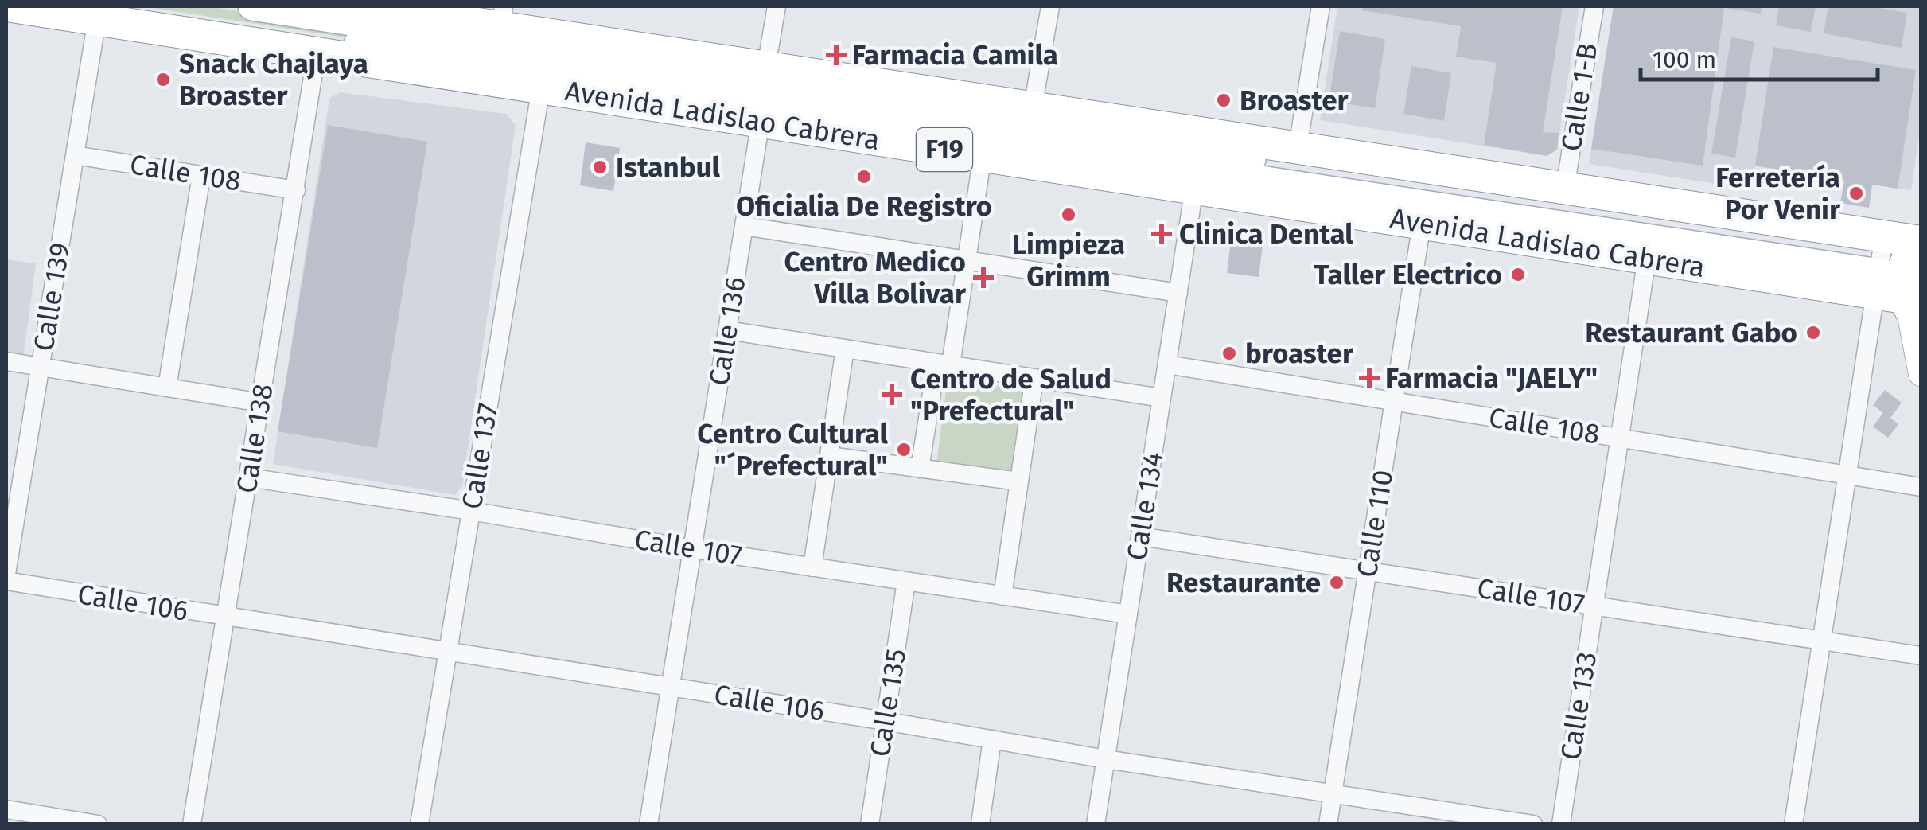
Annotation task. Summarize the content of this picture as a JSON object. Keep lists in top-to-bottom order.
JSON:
{
  "streets": {
    "highway": ["Avenida Ladislao Cabrera", "F19"],
    "street": [
      "Calle 1-B",
      "Calle 108",
      "Calle 139",
      "Calle 136",
      "Calle 138",
      "Calle 137",
      "Calle 134",
      "Calle 110",
      "Calle 107",
      "Calle 106",
      "Calle 135",
      "Calle 133"
    ]
  },
  "crossings": [
    ["Calle 1-B", "Avenida Ladislao Cabrera"],
    ["Avenida Ladislao Cabrera", "Calle 139"],
    ["Avenida Ladislao Cabrera", "Calle 136"],
    ["Avenida Ladislao Cabrera", "Calle 138"],
    ["Avenida Ladislao Cabrera", "Calle 137"],
    ["Avenida Ladislao Cabrera", "Calle 134"],
    ["Avenida Ladislao Cabrera", "Calle 110"],
    ["Avenida Ladislao Cabrera", "Calle 133"],
    ["Calle 108", "Calle 139"],
    ["Calle 108", "Calle 138"],
    ["Calle 108", "Calle 134"],
    ["Calle 108", "Calle 110"],
    ["Calle 108", "Calle 133"],
    ["Calle 136", "Calle 107"],
    ["Calle 136", "Calle 106"],
    ["Calle 138", "Calle 107"],
    ["Calle 138", "Calle 106"],
    ["Calle 137", "Calle 107"],
    ["Calle 137", "Calle 106"],
    ["Calle 134", "Calle 107"],
    ["Calle 134", "Calle 106"],
    ["Calle 110", "Calle 107"],
    ["Calle 110", "Calle 106"],
    ["Calle 107", "Calle 135"],
    ["Calle 107", "Calle 133"],
    ["Calle 106", "Calle 135"]
  ],
  "places": {
    "health": [
      "Farmacia Camila",
      "Clinica Dental",
      "Centro Medico Villa Bolivar",
      "Farmacia \"JAELY\"",
      "Centro de Salud \"Prefectural\""
    ],
    "other": [
      "Snack Chajlaya Broaster",
      "Broaster",
      "Istanbul",
      "Oficialia De Registro",
      "Ferretería Por Venir",
      "Limpieza Grimm",
      "Taller Electrico",
      "Restaurant Gabo",
      "broaster",
      "Centro Cultural \"´Prefectural\"",
      "Restaurante"
    ]
  },
  "scale_bar": "100 m"
}
